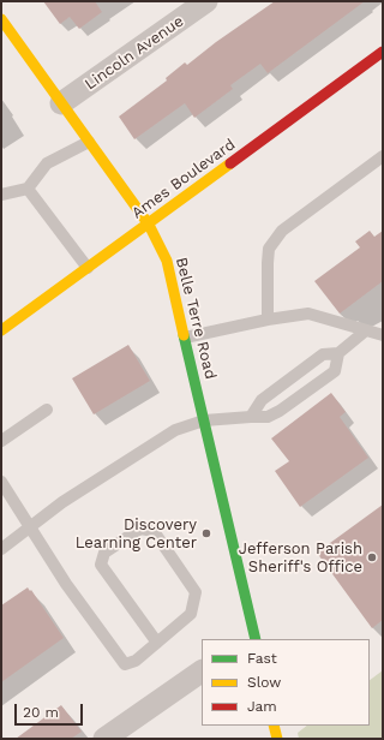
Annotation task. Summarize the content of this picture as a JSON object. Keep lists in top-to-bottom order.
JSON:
{
  "streets": {
    "street": ["Lincoln Avenue", "Ames Boulevard", "Belle Terre Road"]
  },
  "crossings": [
    ["Lincoln Avenue", "Belle Terre Road"],
    ["Ames Boulevard", "Belle Terre Road"]
  ],
  "places": ["Discovery Learning Center", "Jefferson Parish Sheriff's Office"],
  "legend": ["Fast", "Slow", "Jam"],
  "scale_bar": "20 m"
}
